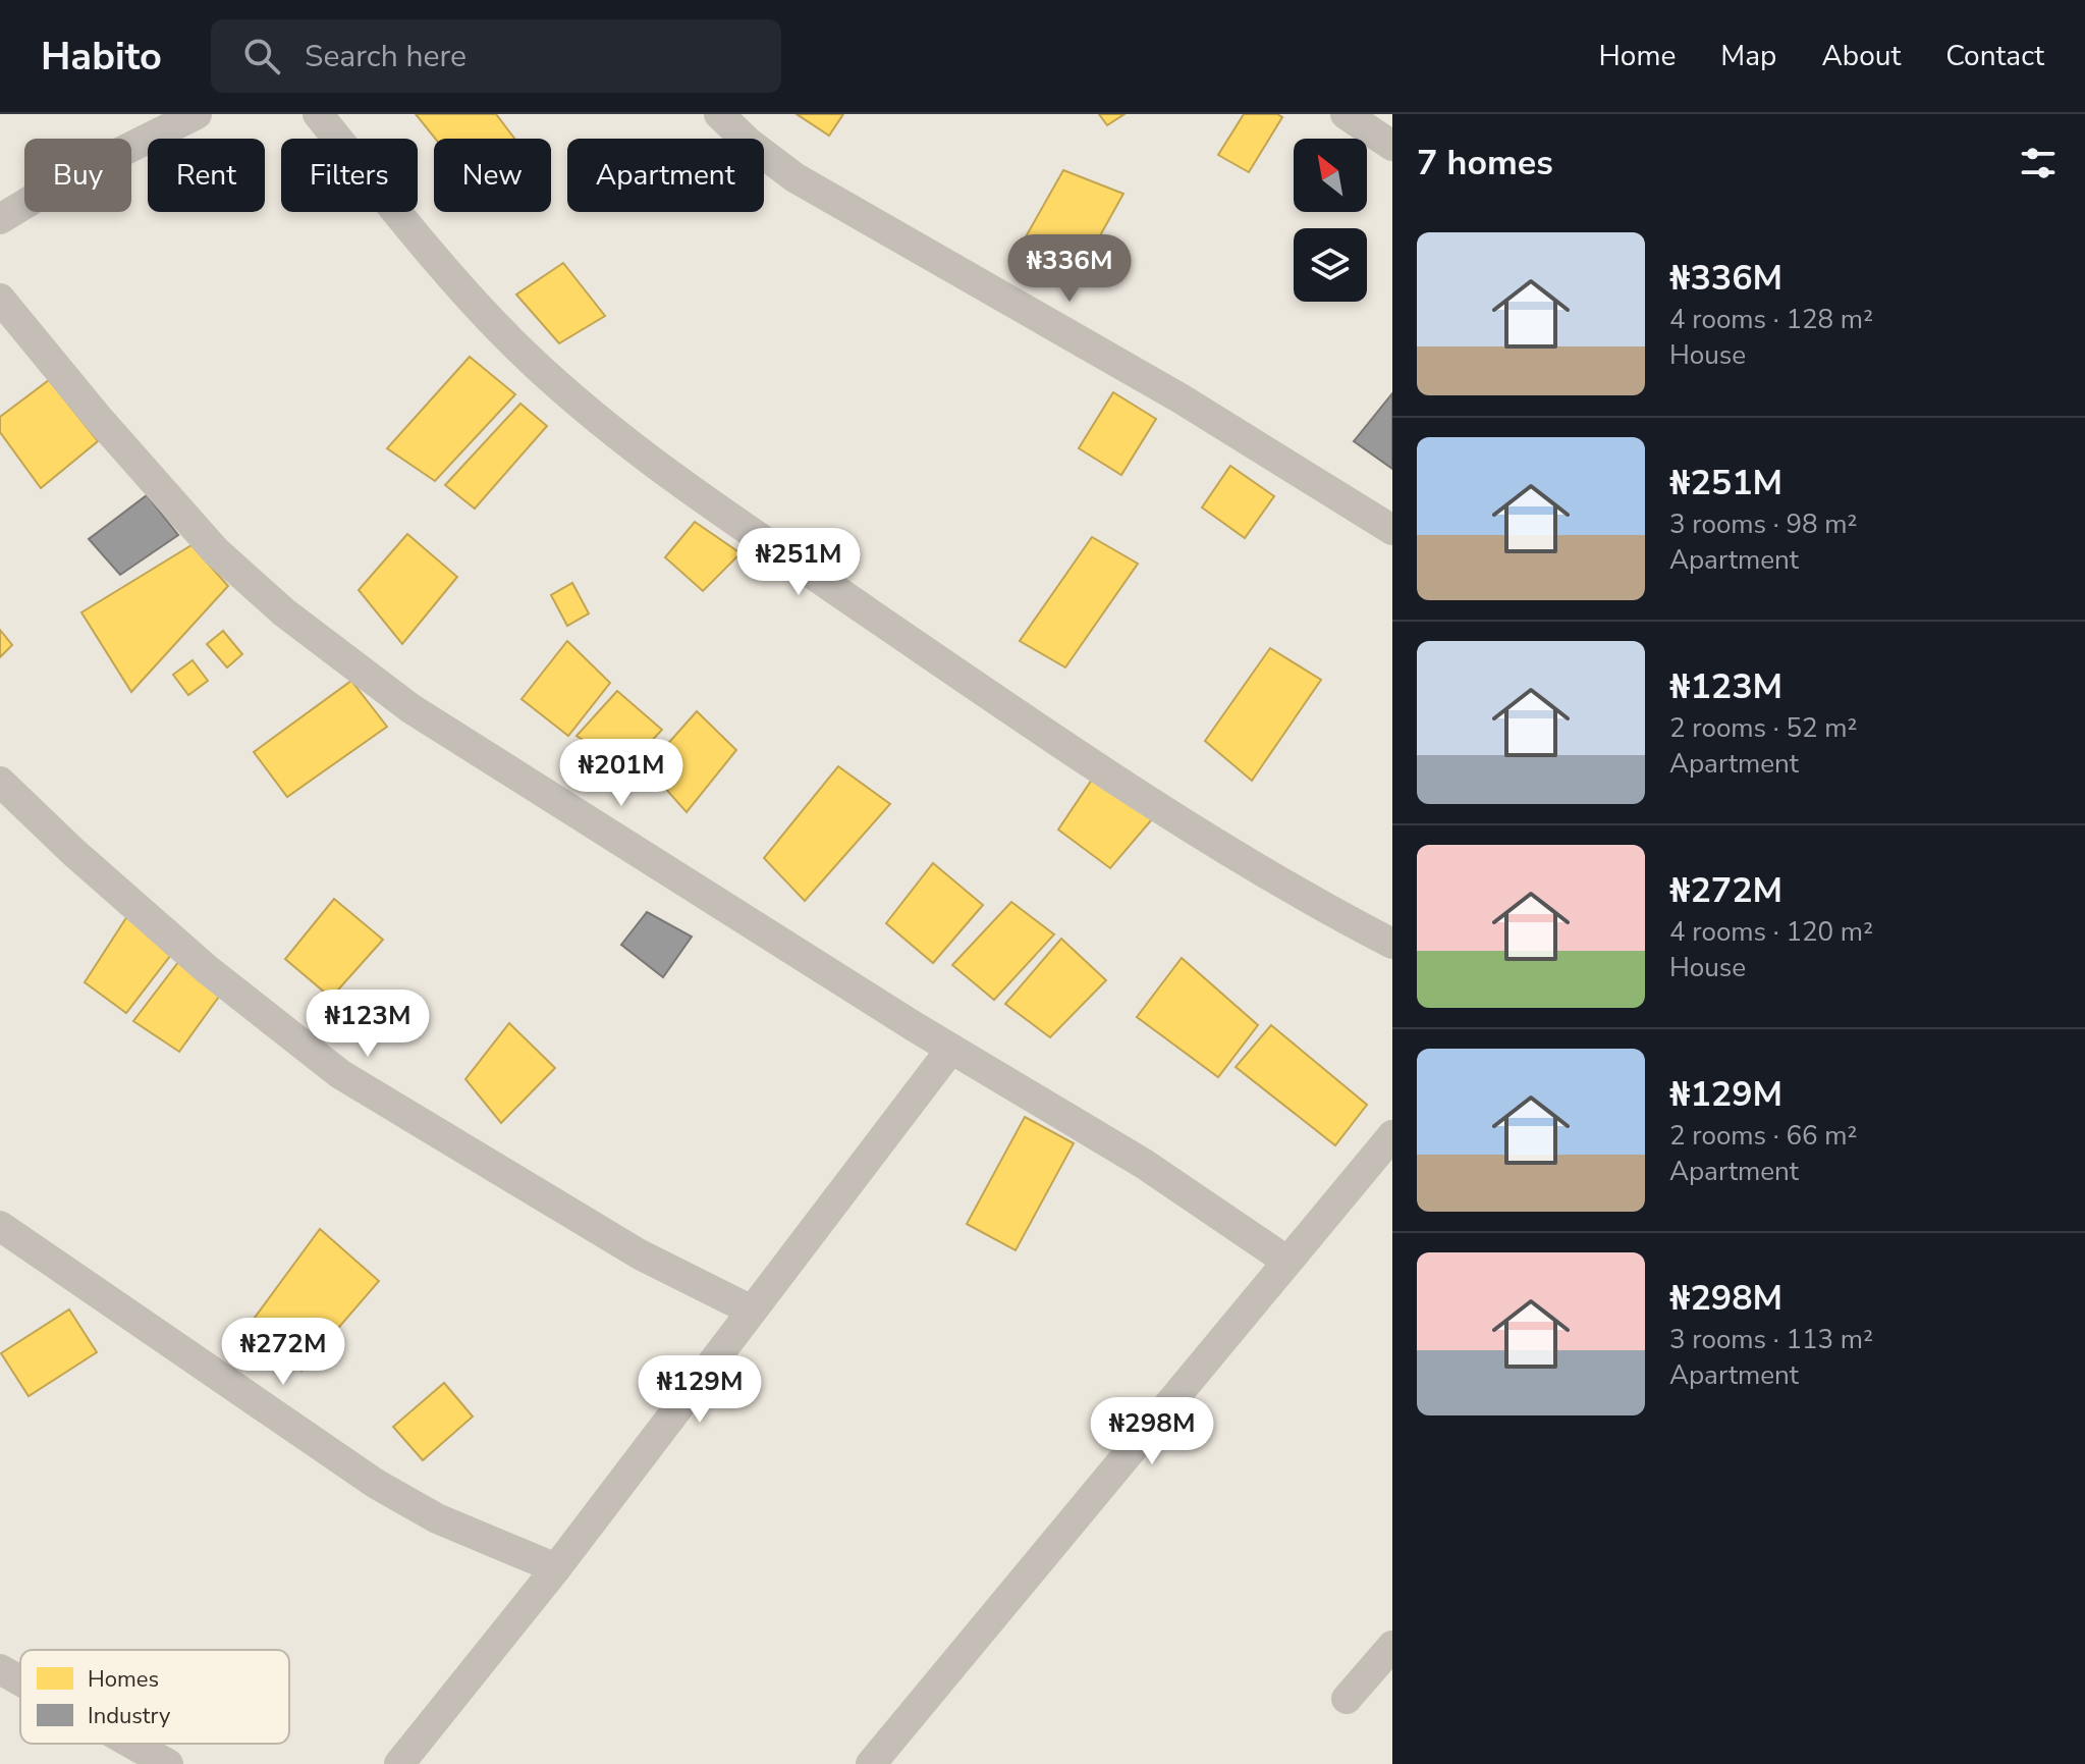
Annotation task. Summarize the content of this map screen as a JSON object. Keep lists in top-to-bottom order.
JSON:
{
  "legend": ["Homes", "Industry"],
  "north": "top left",
  "page": {
    "header": "Habito",
    "search": "Search here",
    "nav": [
      "Home",
      "Map",
      "About",
      "Contact"
    ],
    "heading": "7 homes",
    "chip": [
      "Buy",
      "Rent",
      "Filters",
      "New",
      "Apartment"
    ],
    "list": [
      {
        "name": "₦336M",
        "note": "4 rooms · 128 m² · House"
      },
      {
        "name": "₦251M",
        "note": "3 rooms · 98 m² · Apartment"
      },
      {
        "name": "₦123M",
        "note": "2 rooms · 52 m² · Apartment"
      },
      {
        "name": "₦272M",
        "note": "4 rooms · 120 m² · House"
      },
      {
        "name": "₦129M",
        "note": "2 rooms · 66 m² · Apartment"
      },
      {
        "name": "₦298M",
        "note": "3 rooms · 113 m² · Apartment"
      }
    ],
    "price": [
      "₦336M",
      "₦251M",
      "₦201M",
      "₦123M",
      "₦272M",
      "₦129M",
      "₦298M"
    ]
  }
}
